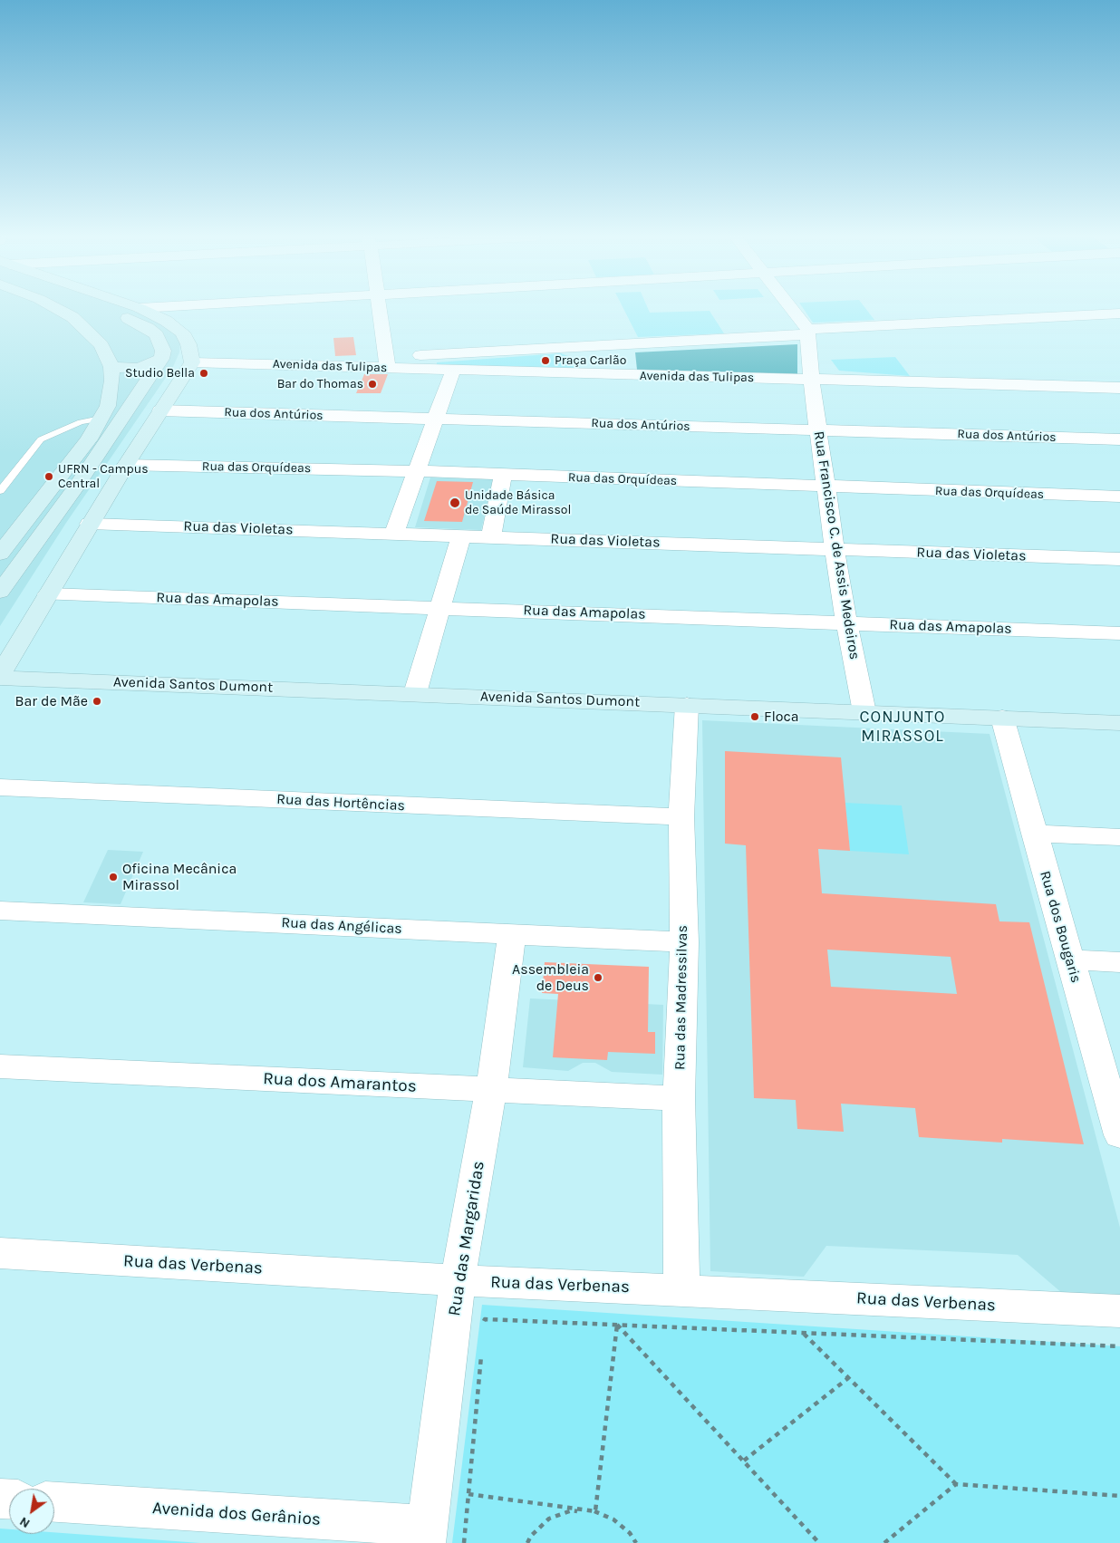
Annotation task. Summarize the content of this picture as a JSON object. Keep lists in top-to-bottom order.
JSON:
{
  "streets": {
    "main road": ["Avenida Santos Dumont"],
    "street": [
      "Avenida das Tulipas",
      "Rua dos Antúrios",
      "Rua das Orquídeas",
      "Rua das Violetas",
      "Rua Francisco C. de Assis Medeiros",
      "Rua das Amapolas",
      "Rua das Hortências",
      "Rua das Angélicas",
      "Rua dos Bougaris",
      "Rua das Madressilvas",
      "Rua dos Amarantos",
      "Rua das Margaridas",
      "Rua das Verbenas",
      "Avenida dos Gerânios"
    ]
  },
  "crossings": [
    ["Avenida das Tulipas", "Rua Francisco C. de Assis Medeiros"],
    ["Rua dos Antúrios", "Rua Francisco C. de Assis Medeiros"],
    ["Rua das Orquídeas", "Rua Francisco C. de Assis Medeiros"],
    ["Rua das Violetas", "Rua Francisco C. de Assis Medeiros"],
    ["Rua Francisco C. de Assis Medeiros", "Rua das Amapolas"],
    ["Rua Francisco C. de Assis Medeiros", "Avenida Santos Dumont"],
    ["Avenida Santos Dumont", "Rua dos Bougaris"],
    ["Avenida Santos Dumont", "Rua das Madressilvas"],
    ["Rua das Hortências", "Rua das Madressilvas"],
    ["Rua das Angélicas", "Rua das Madressilvas"],
    ["Rua das Angélicas", "Rua das Margaridas"],
    ["Rua das Madressilvas", "Rua dos Amarantos"],
    ["Rua das Madressilvas", "Rua das Verbenas"],
    ["Rua dos Amarantos", "Rua das Margaridas"],
    ["Rua das Margaridas", "Rua das Verbenas"],
    ["Rua das Margaridas", "Avenida dos Gerânios"]
  ],
  "districts": ["CONJUNTO MIRASSOL"],
  "places": [
    "Praça Carlão",
    "Studio Bella",
    "Bar do Thomas",
    "UFRN - Campus Central",
    "Unidade Básica de Saúde Mirassol",
    "Bar de Mãe",
    "Floca",
    "Oficina Mecânica Mirassol",
    "Assembleia de Deus"
  ],
  "north": "bottom left"
}
